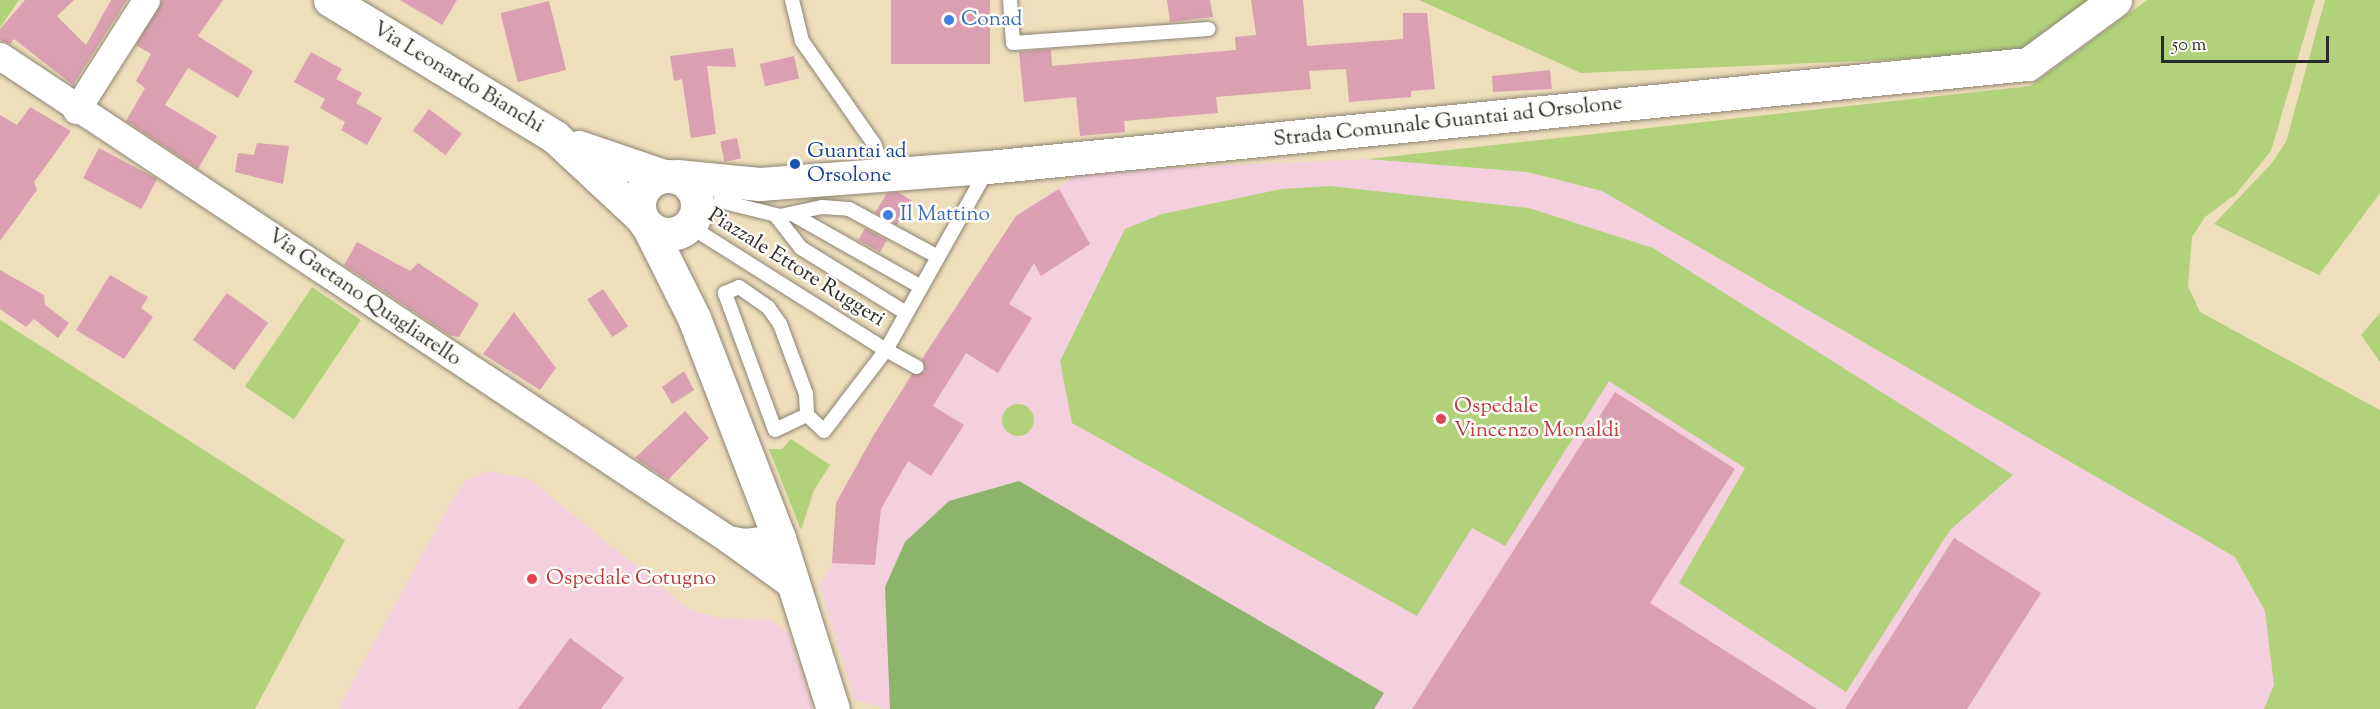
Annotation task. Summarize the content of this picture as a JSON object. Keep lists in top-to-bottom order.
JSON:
{
  "streets": {
    "street": ["Via Leonardo Bianchi", "Strada Comunale Guantai ad Orsolone", "Via Gaetano Quagliarello"],
    "lane": ["Piazzale Ettore Ruggeri"]
  },
  "crossings": [
    ["Via Leonardo Bianchi", "Strada Comunale Guantai ad Orsolone"],
    ["Via Leonardo Bianchi", "Piazzale Ettore Ruggeri"],
    ["Strada Comunale Guantai ad Orsolone", "Piazzale Ettore Ruggeri"]
  ],
  "places": [
    "Conad",
    "Guantai ad Orsolone",
    "Il Mattino",
    "Ospedale Vincenzo Monaldi",
    "Ospedale Cotugno"
  ],
  "scale_bar": "50 m"
}
